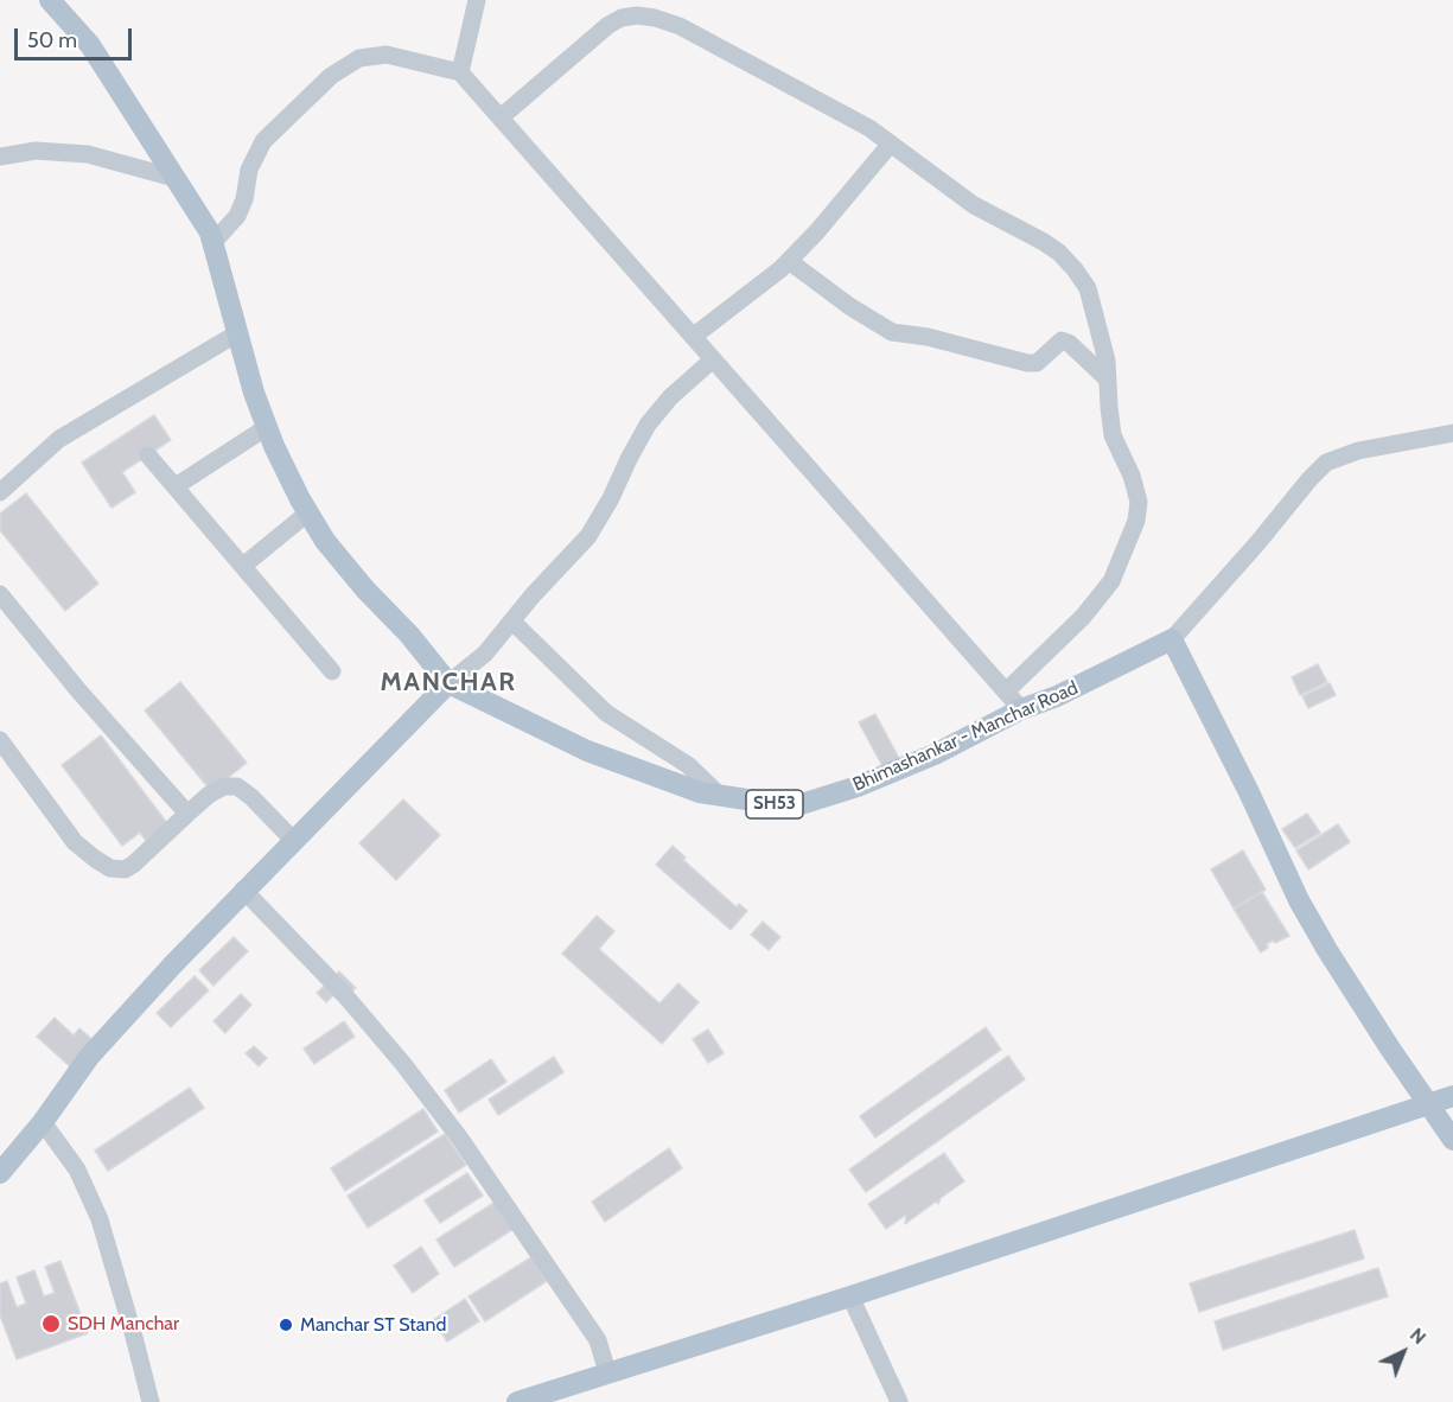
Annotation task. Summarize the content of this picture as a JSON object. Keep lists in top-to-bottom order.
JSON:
{
  "streets": {
    "main road": ["Bhimashankar - Manchar Road", "SH53"]
  },
  "districts": ["MANCHAR"],
  "places": ["SDH Manchar", "Manchar ST Stand"],
  "scale_bar": "50 m",
  "north": "top right"
}
